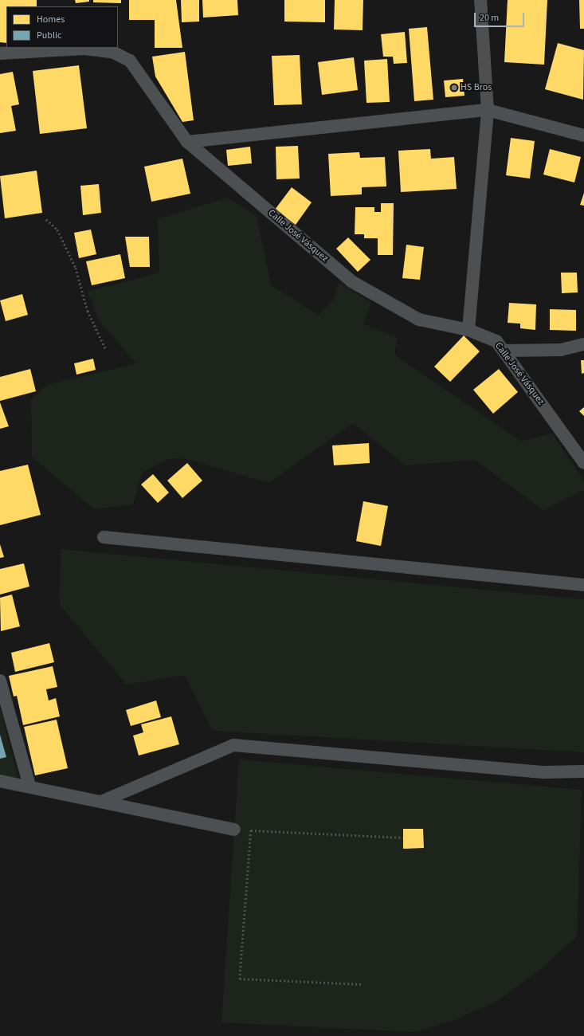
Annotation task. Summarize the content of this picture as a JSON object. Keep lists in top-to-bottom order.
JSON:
{
  "streets": {
    "street": ["Calle José Vásquez"]
  },
  "places": ["HS Bros"],
  "legend": ["Homes", "Public"],
  "scale_bar": "20 m"
}
